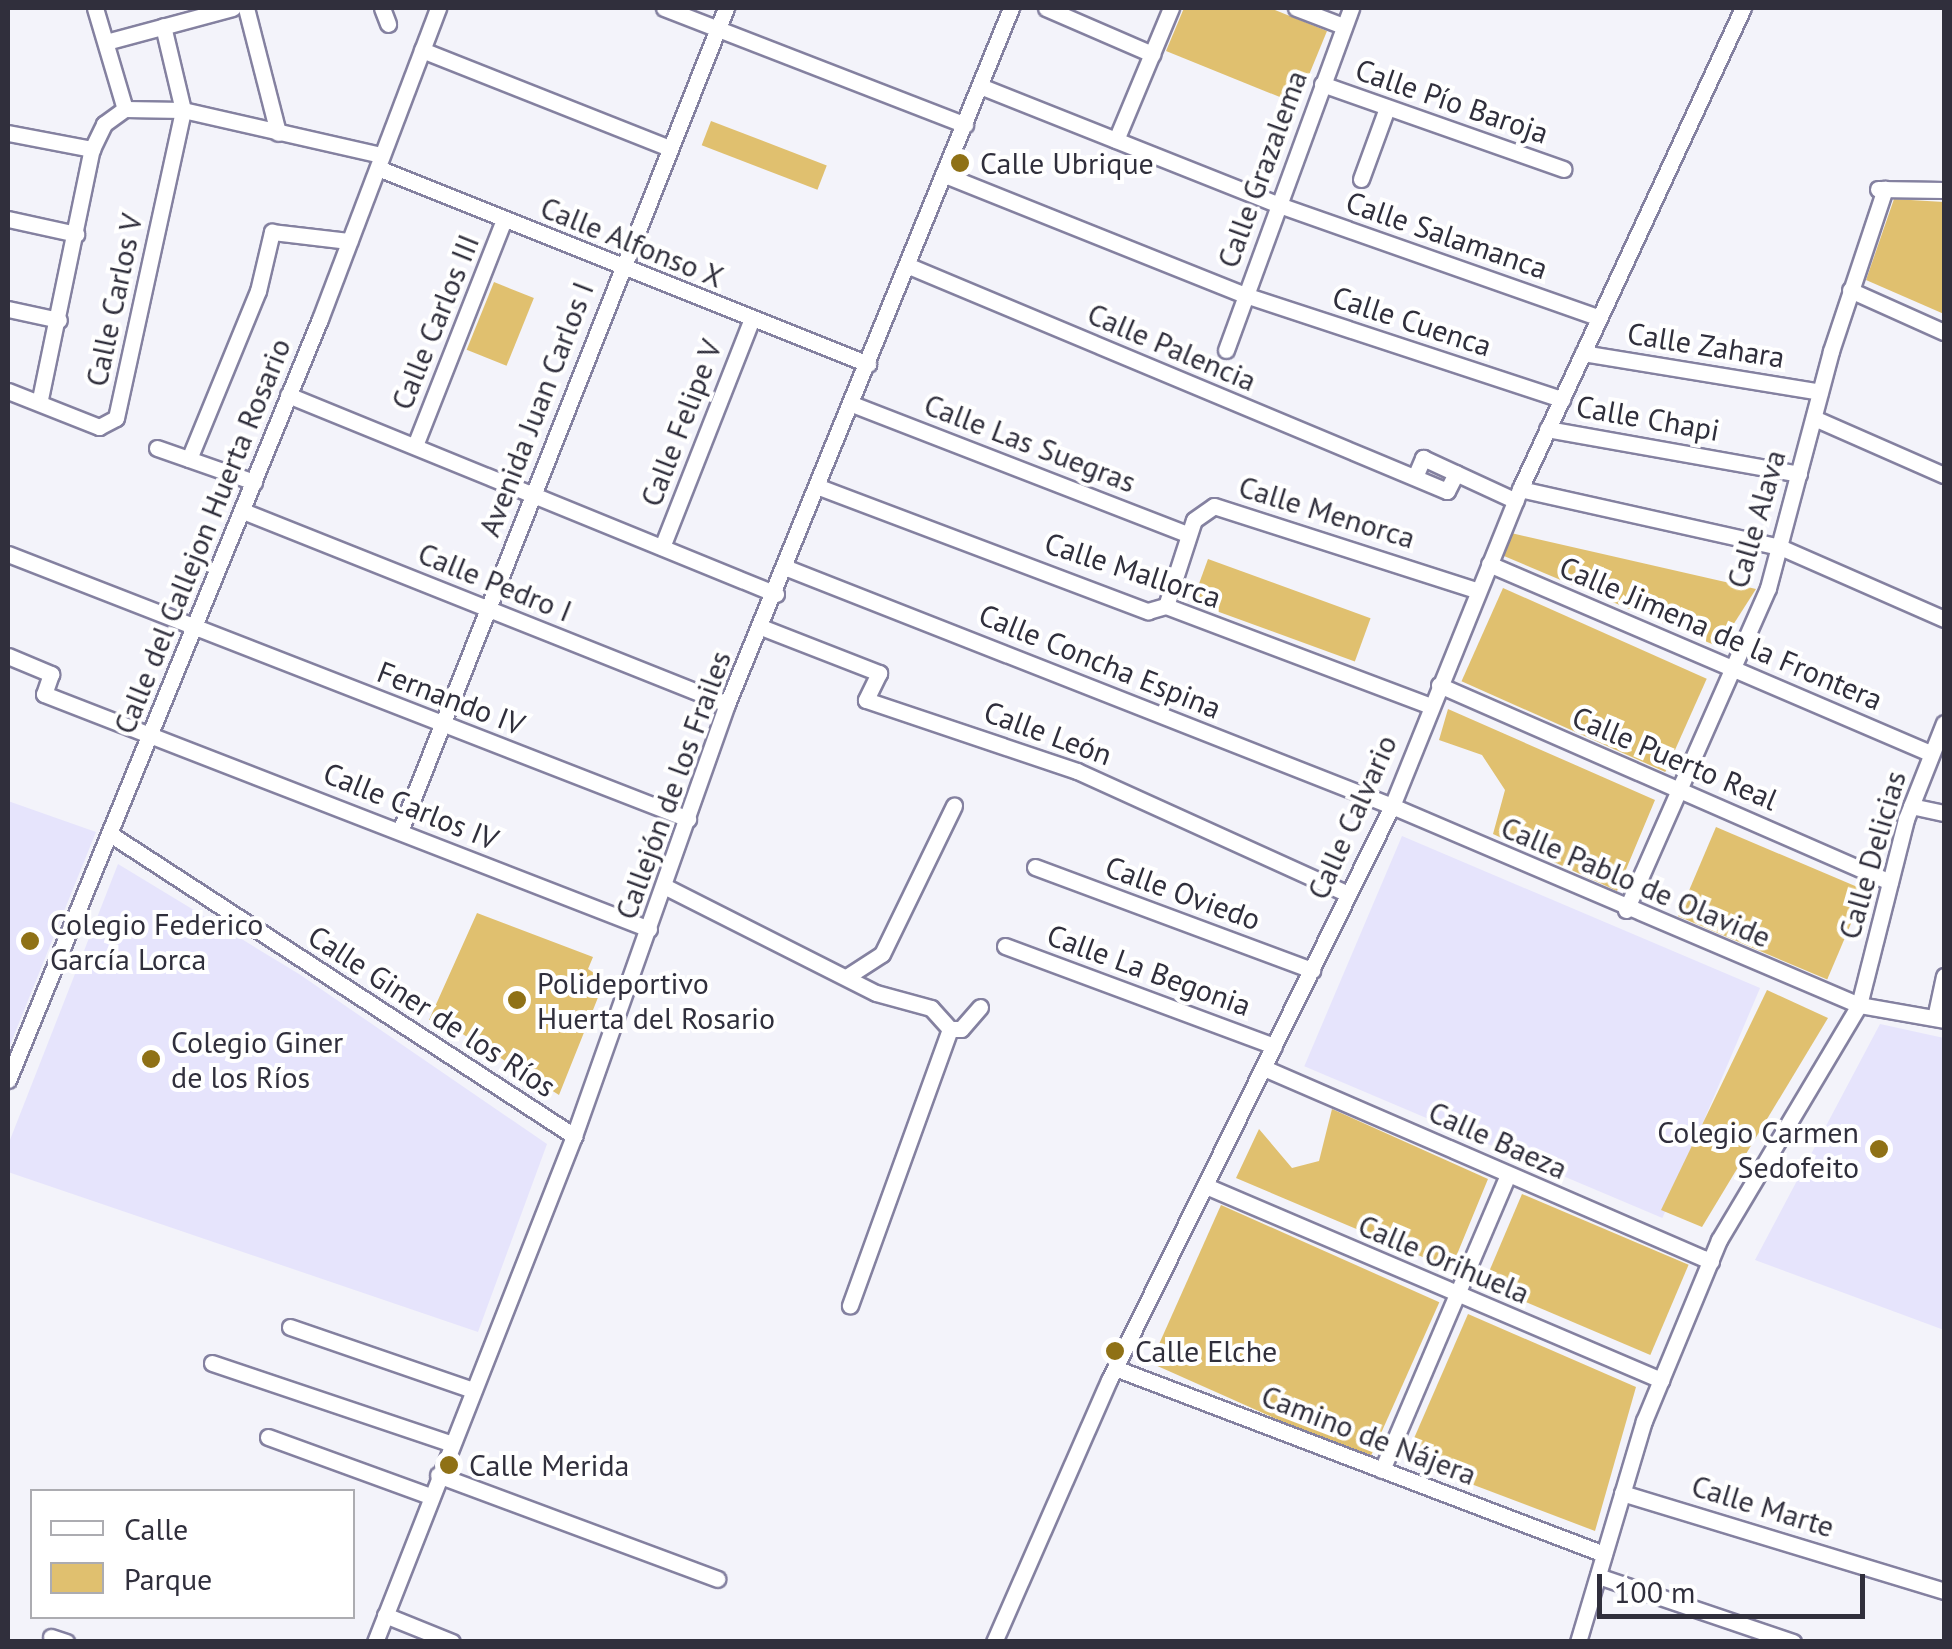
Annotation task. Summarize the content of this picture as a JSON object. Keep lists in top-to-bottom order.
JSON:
{
  "streets": {
    "street": [
      "Calle Pío Baroja",
      "Calle Grazalema",
      "Calle Salamanca",
      "Calle Alfonso X",
      "Calle Carlos V",
      "Calle Cuenca",
      "Calle Carlos III",
      "Calle Zahara",
      "Calle Palencia",
      "Avenida Juan Carlos I",
      "Calle Chapi",
      "Calle Felipe V",
      "Calle Las Suegras",
      "Calle Menorca",
      "Calle Alava",
      "Calle del Callejon Huerta Rosario",
      "Calle Mallorca",
      "Calle Pedro I",
      "Calle Jimena de la Frontera",
      "Calle Concha Espina",
      "Fernando IV",
      "Calle León",
      "Calle Puerto Real",
      "Callejón de los Frailes",
      "Calle Carlos IV",
      "Calle Calvario",
      "Calle Delicias",
      "Calle Pablo de Olavide",
      "Calle Oviedo",
      "Calle La Begonia",
      "Calle Giner de los Ríos",
      "Calle Baeza",
      "Calle Orihuela",
      "Camino de Nájera",
      "Calle Marte"
    ]
  },
  "crossings": [
    ["Calle Pío Baroja", "Calle Grazalema"],
    ["Calle Grazalema", "Calle Salamanca"],
    ["Calle Grazalema", "Calle Cuenca"],
    ["Calle Salamanca", "Callejón de los Frailes"],
    ["Calle Salamanca", "Calle Calvario"],
    ["Calle Alfonso X", "Calle Carlos V"],
    ["Calle Alfonso X", "Calle Carlos III"],
    ["Calle Alfonso X", "Avenida Juan Carlos I"],
    ["Calle Alfonso X", "Calle Felipe V"],
    ["Calle Alfonso X", "Calle del Callejon Huerta Rosario"],
    ["Calle Alfonso X", "Callejón de los Frailes"],
    ["Calle Cuenca", "Calle Calvario"],
    ["Calle Zahara", "Calle Alava"],
    ["Calle Zahara", "Calle Calvario"],
    ["Calle Palencia", "Calle Alava"],
    ["Calle Palencia", "Callejón de los Frailes"],
    ["Calle Palencia", "Calle Calvario"],
    ["Avenida Juan Carlos I", "Calle Pedro I"],
    ["Avenida Juan Carlos I", "Fernando IV"],
    ["Avenida Juan Carlos I", "Calle Carlos IV"],
    ["Calle Chapi", "Calle Alava"],
    ["Calle Chapi", "Calle Calvario"],
    ["Calle Las Suegras", "Calle Menorca"],
    ["Calle Las Suegras", "Callejón de los Frailes"],
    ["Calle Menorca", "Calle Calvario"],
    ["Calle Alava", "Calle Jimena de la Frontera"],
    ["Calle Alava", "Calle Puerto Real"],
    ["Calle Alava", "Calle Pablo de Olavide"],
    ["Calle del Callejon Huerta Rosario", "Calle Pedro I"],
    ["Calle del Callejon Huerta Rosario", "Fernando IV"],
    ["Calle del Callejon Huerta Rosario", "Calle Carlos IV"],
    ["Calle del Callejon Huerta Rosario", "Calle Giner de los Ríos"],
    ["Calle Mallorca", "Callejón de los Frailes"],
    ["Calle Mallorca", "Calle Calvario"],
    ["Calle Pedro I", "Callejón de los Frailes"],
    ["Calle Jimena de la Frontera", "Calle Calvario"],
    ["Calle Jimena de la Frontera", "Calle Delicias"],
    ["Calle Concha Espina", "Callejón de los Frailes"],
    ["Calle Concha Espina", "Calle Calvario"],
    ["Calle Concha Espina", "Calle Pablo de Olavide"],
    ["Fernando IV", "Callejón de los Frailes"],
    ["Calle León", "Callejón de los Frailes"],
    ["Calle León", "Calle Calvario"],
    ["Calle Puerto Real", "Calle Calvario"],
    ["Calle Puerto Real", "Calle Delicias"],
    ["Callejón de los Frailes", "Calle Carlos IV"],
    ["Callejón de los Frailes", "Calle Giner de los Ríos"],
    ["Calle Calvario", "Calle Pablo de Olavide"],
    ["Calle Calvario", "Calle Oviedo"],
    ["Calle Calvario", "Calle La Begonia"],
    ["Calle Calvario", "Calle Baeza"],
    ["Calle Calvario", "Calle Orihuela"],
    ["Calle Calvario", "Camino de Nájera"],
    ["Calle Delicias", "Calle Pablo de Olavide"],
    ["Calle Delicias", "Calle Baeza"],
    ["Calle Delicias", "Calle Orihuela"],
    ["Calle Delicias", "Camino de Nájera"],
    ["Calle Delicias", "Calle Marte"]
  ],
  "places": [
    "Calle Ubrique",
    "Colegio Federico García Lorca",
    "Polideportivo Huerta del Rosario",
    "Colegio Giner de los Ríos",
    "Colegio Carmen Sedofeito",
    "Calle Elche",
    "Calle Merida"
  ],
  "legend": ["Calle", "Parque"],
  "scale_bar": "100 m"
}
